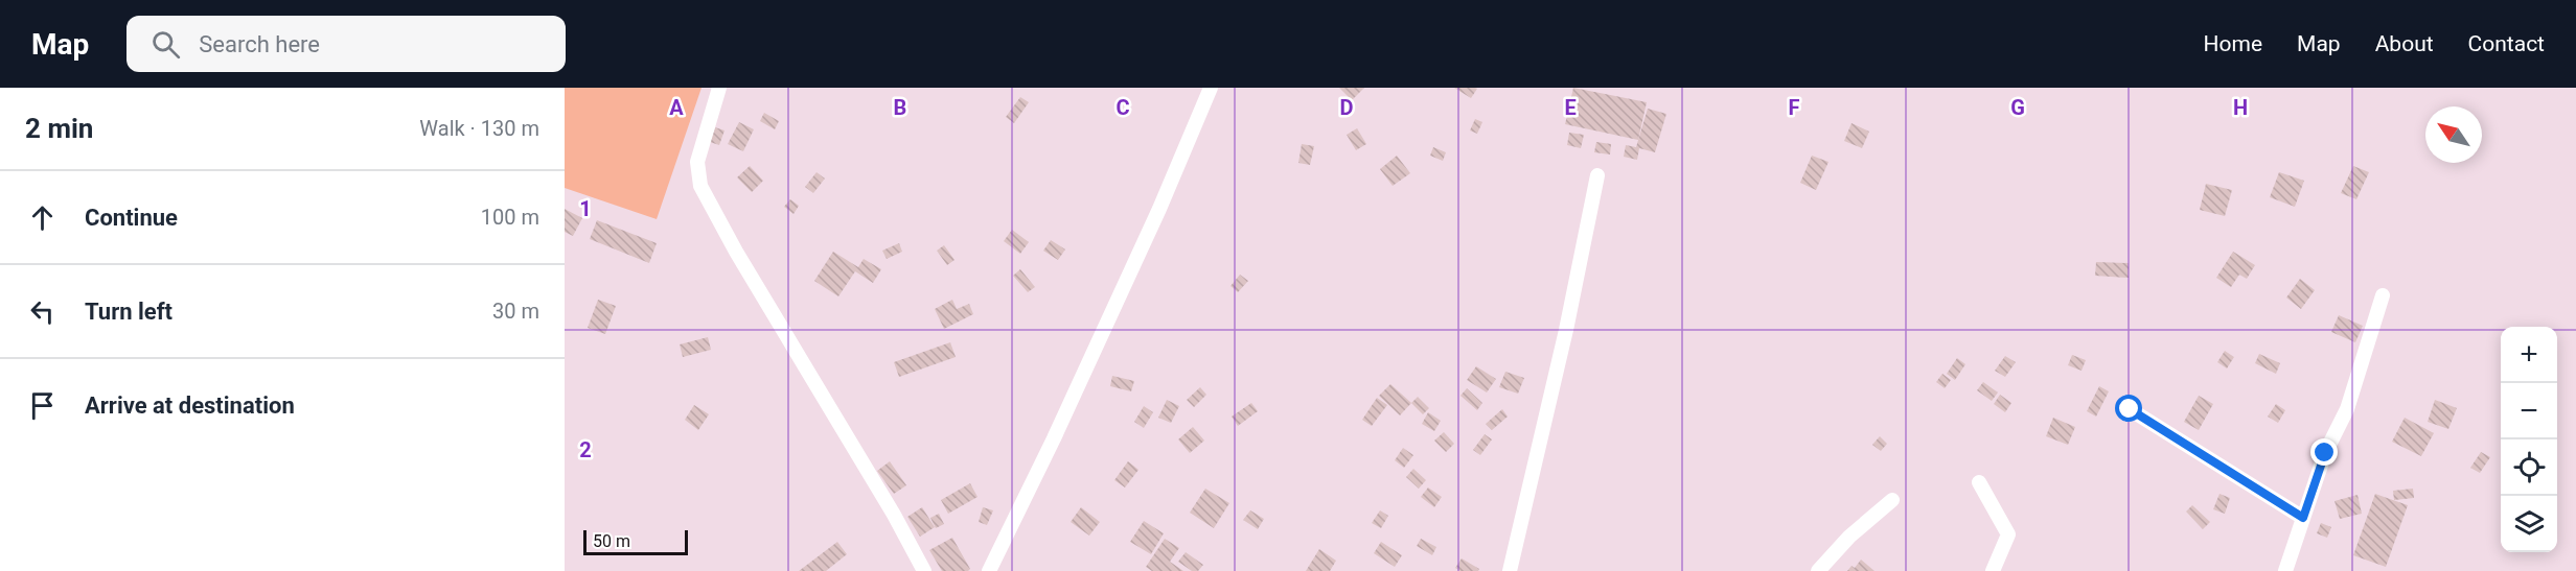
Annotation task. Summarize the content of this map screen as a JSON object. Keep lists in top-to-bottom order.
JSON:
{
  "scale_bar": "50 m",
  "north": "top left",
  "page": {
    "header": "Map",
    "search": "Search here",
    "nav": [
      "Home",
      "Map",
      "About",
      "Contact"
    ],
    "heading": ["2 min", "Walk · 130 m"],
    "list": [
      ["Continue", "100 m"],
      ["Turn left", "30 m"],
      "Arrive at destination"
    ],
    "map_buttons": ["+", "−"],
    "scale": "50 m"
  },
  "grid": {
    "columns": [
      "A",
      "B",
      "C",
      "D",
      "E",
      "F",
      "G",
      "H"
    ],
    "rows": ["1", "2"]
  }
}
